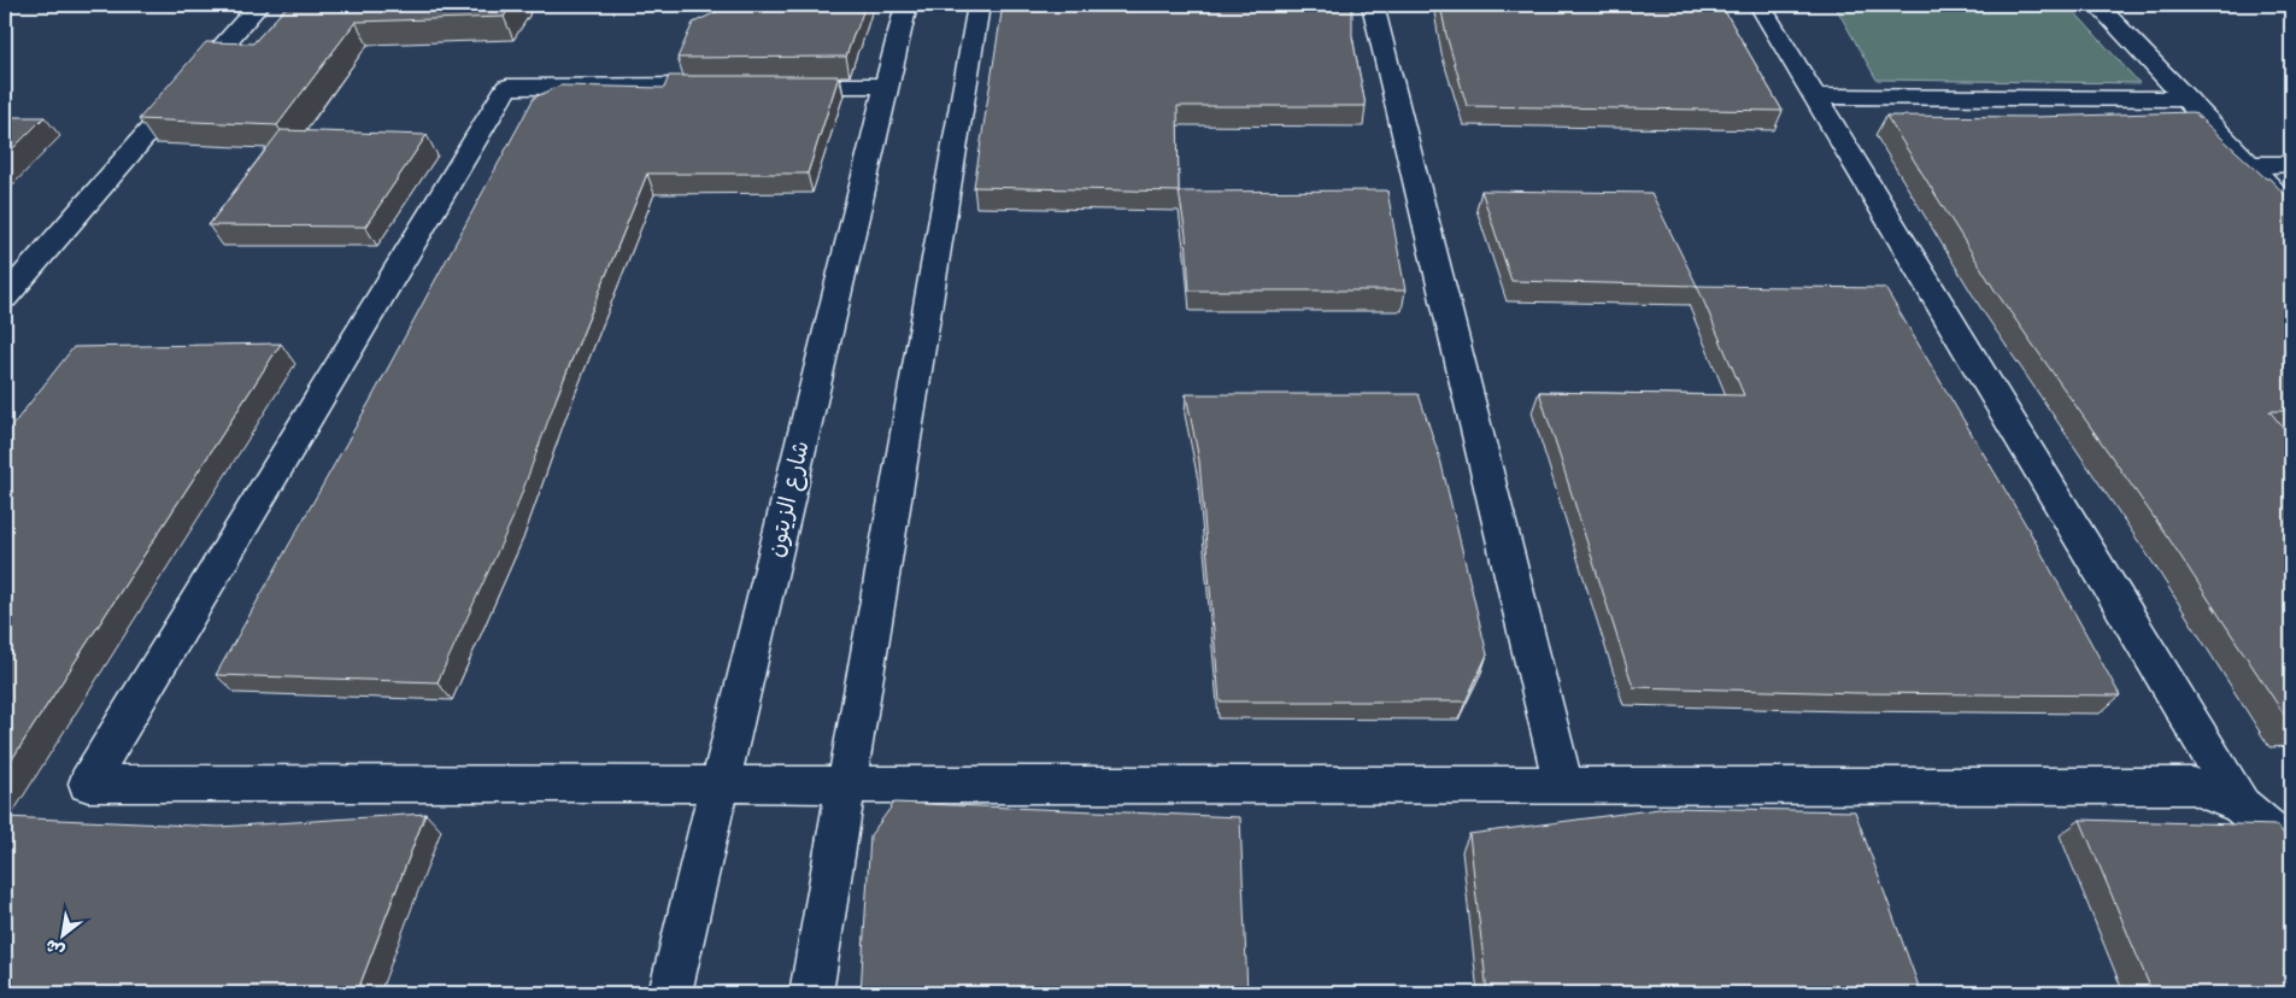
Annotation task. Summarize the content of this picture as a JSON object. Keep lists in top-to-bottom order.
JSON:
{
  "streets": {
    "street": ["شارع الزيتون"]
  },
  "north": "bottom left"
}
